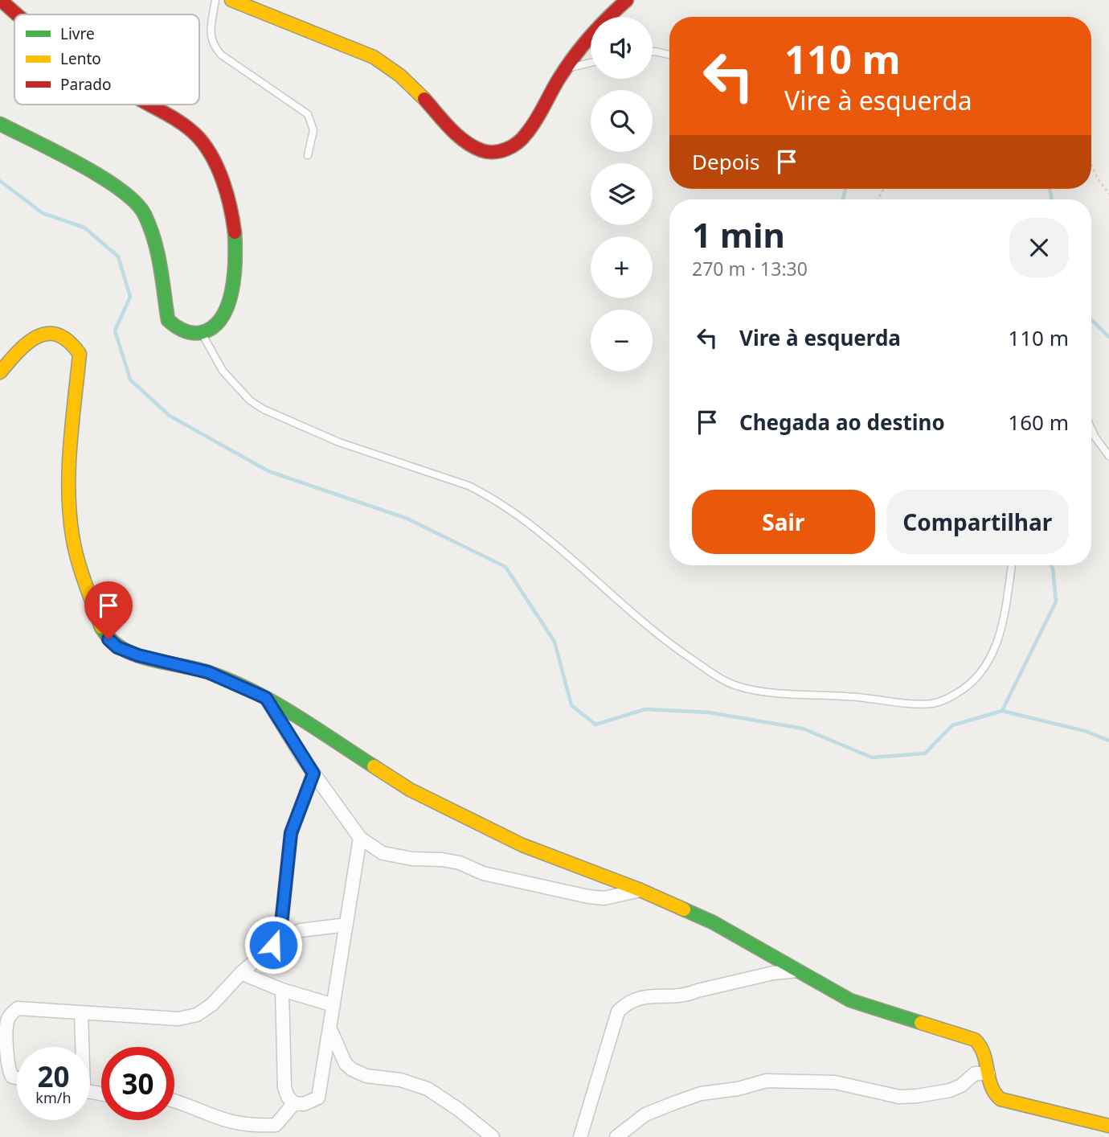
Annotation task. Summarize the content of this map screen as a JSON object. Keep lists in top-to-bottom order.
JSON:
{
  "legend": ["Livre", "Lento", "Parado"],
  "page": {
    "map_buttons": ["+", "−"],
    "turn": ["110 m", "Vire à esquerda"],
    "then": "Depois",
    "heading": ["1 min", "270 m · 13:30"],
    "list": [
      {
        "name": "Vire à esquerda",
        "value": "110 m"
      },
      {
        "name": "Chegada ao destino",
        "value": "160 m"
      }
    ],
    "buttons": ["Sair", "Compartilhar"],
    "speed": "20 km/h",
    "limit": "30"
  }
}
